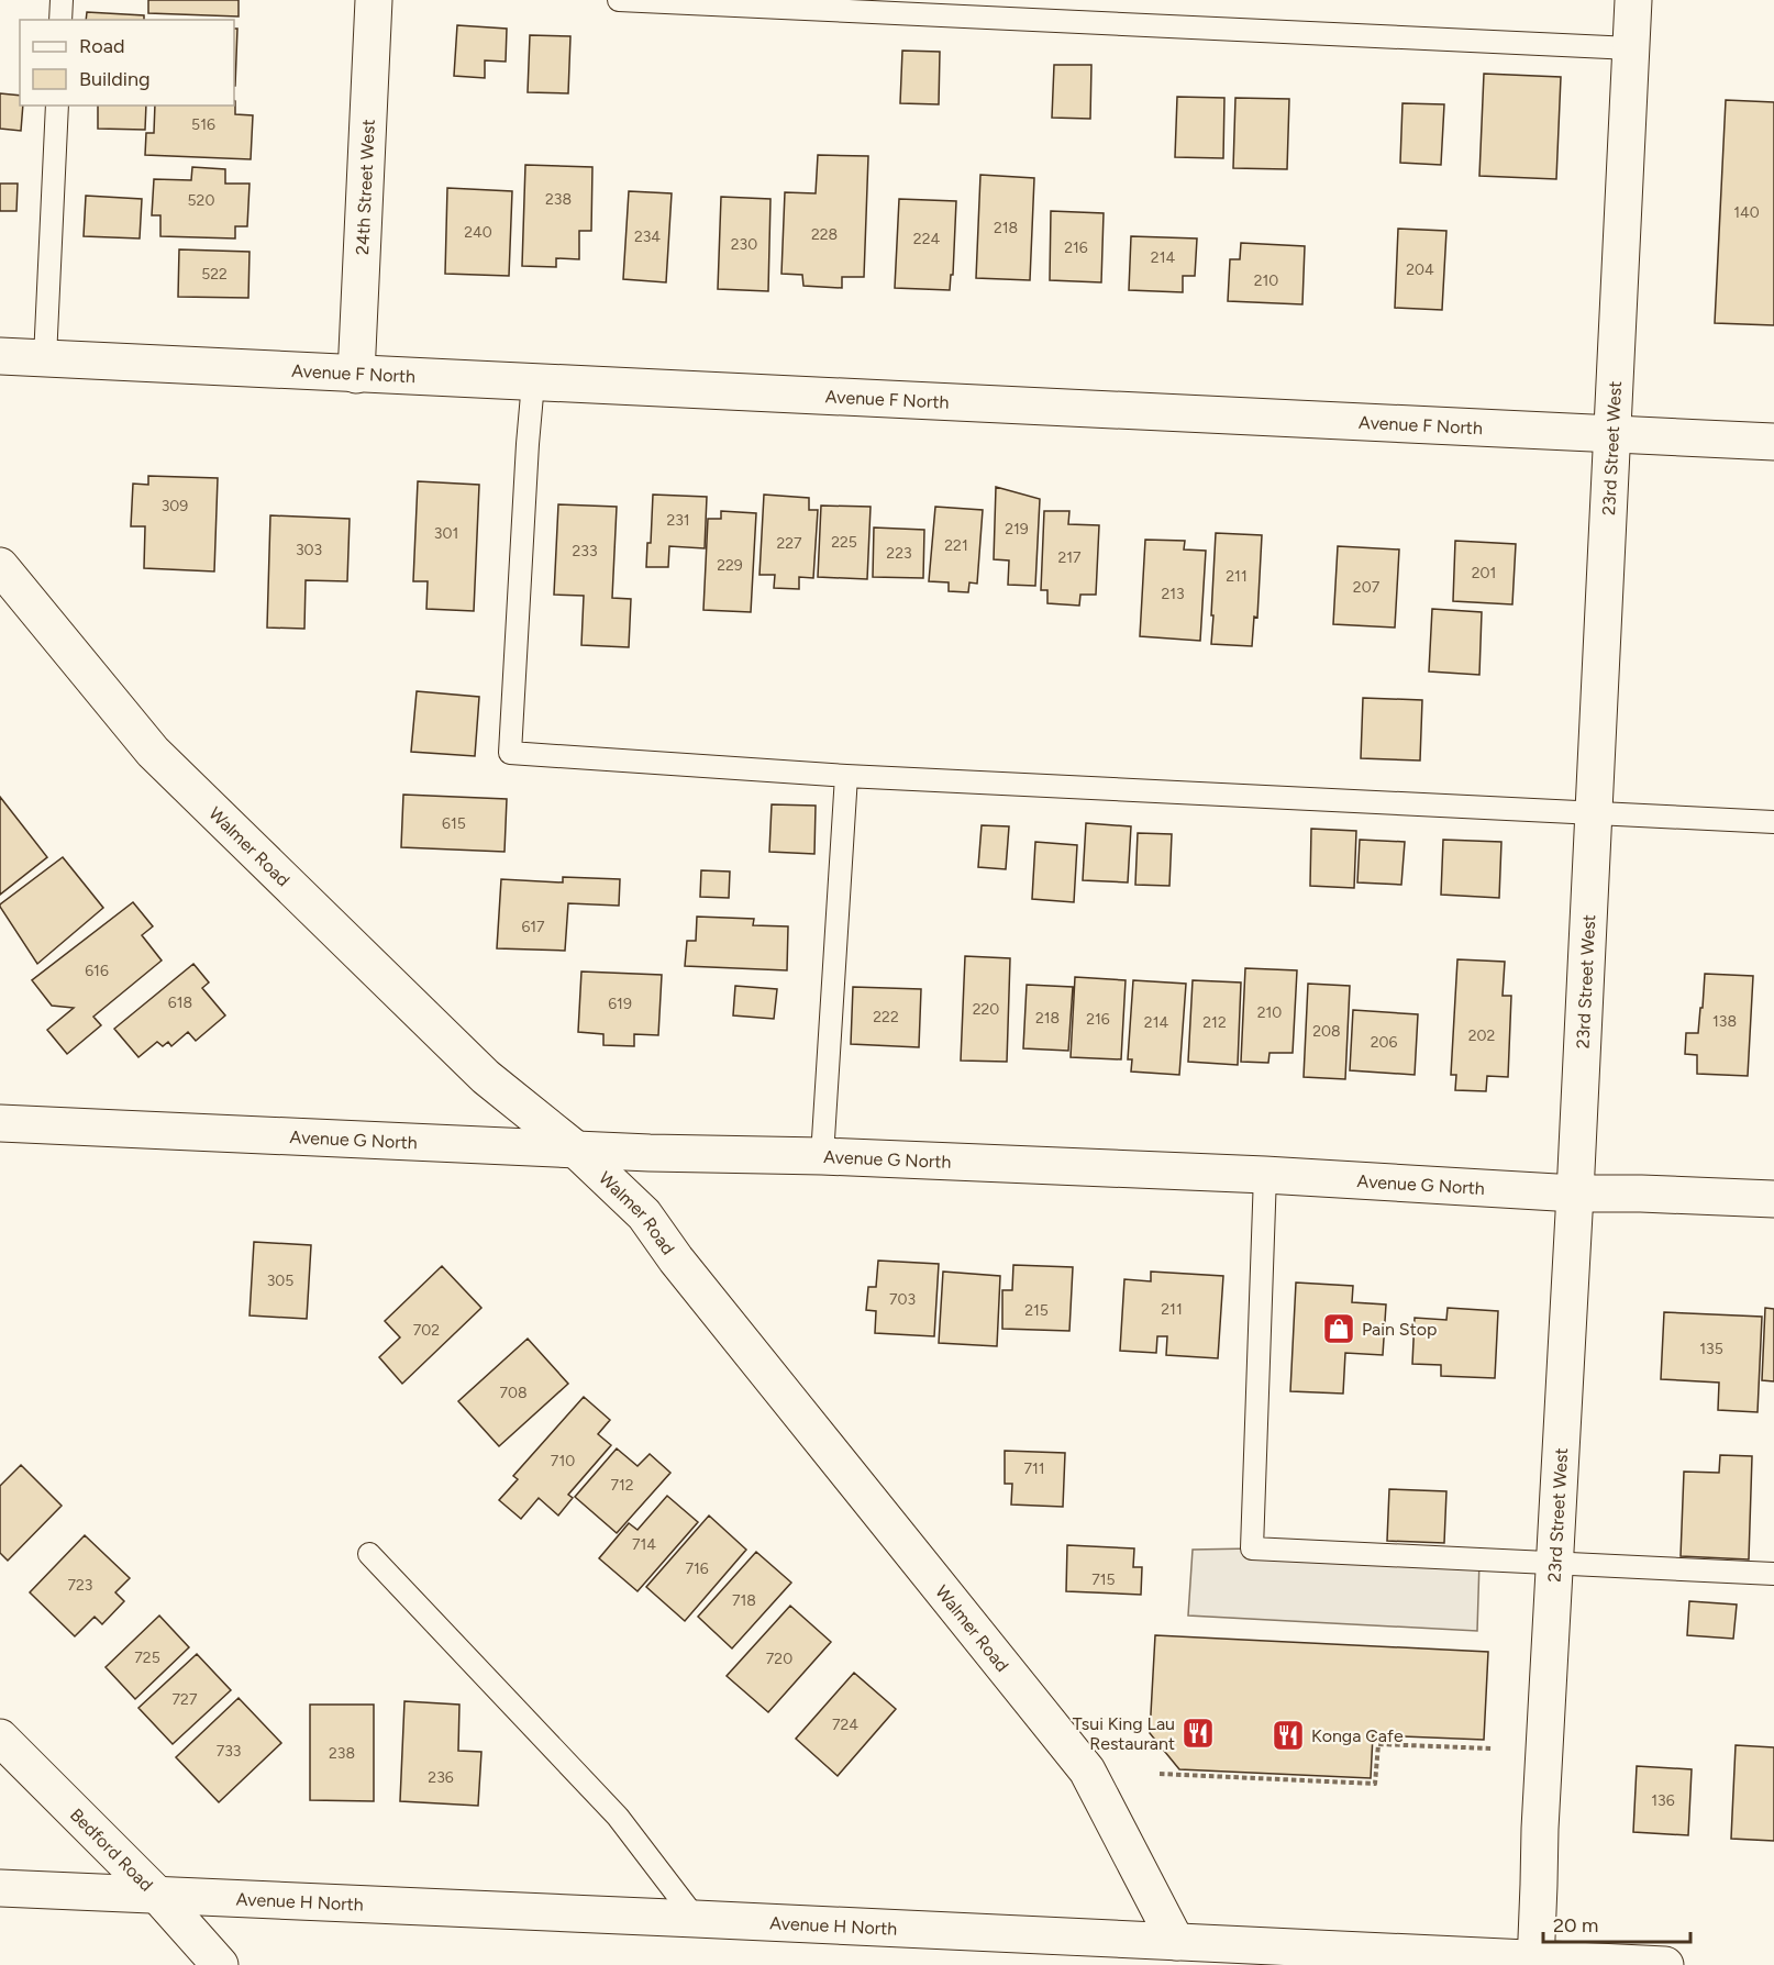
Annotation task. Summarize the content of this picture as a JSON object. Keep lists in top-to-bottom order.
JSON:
{
  "streets": {
    "street": [
      "24th Street West",
      "Avenue F North",
      "23rd Street West",
      "Walmer Road",
      "Avenue G North",
      "Bedford Road",
      "Avenue H North"
    ]
  },
  "crossings": [
    ["24th Street West", "Avenue F North"],
    ["Avenue F North", "23rd Street West"],
    ["23rd Street West", "Avenue G North"],
    ["23rd Street West", "Avenue H North"],
    ["Walmer Road", "Avenue G North"],
    ["Walmer Road", "Avenue H North"],
    ["Bedford Road", "Avenue H North"]
  ],
  "places": {
    "shop": ["Pain Stop"],
    "restaurant": ["Tsui King Lau Restaurant", "Konga Cafe"]
  },
  "house_numbers": [
    "516",
    "238",
    "520",
    "140",
    "218",
    "240",
    "228",
    "234",
    "224",
    "230",
    "216",
    "214",
    "204",
    "522",
    "210",
    "309",
    "231",
    "219",
    "301",
    "225",
    "227",
    "221",
    "303",
    "233",
    "223",
    "217",
    "229",
    "201",
    "211",
    "207",
    "213",
    "615",
    "617",
    "616",
    "618",
    "619",
    "220",
    "210",
    "222",
    "218",
    "216",
    "138",
    "214",
    "212",
    "208",
    "202",
    "206",
    "305",
    "703",
    "211",
    "215",
    "702",
    "135",
    "708",
    "710",
    "711",
    "712",
    "714",
    "716",
    "715",
    "723",
    "718",
    "725",
    "720",
    "727",
    "724",
    "733",
    "238",
    "236",
    "136"
  ],
  "legend": ["Road", "Building"],
  "scale_bar": "20 m"
}
